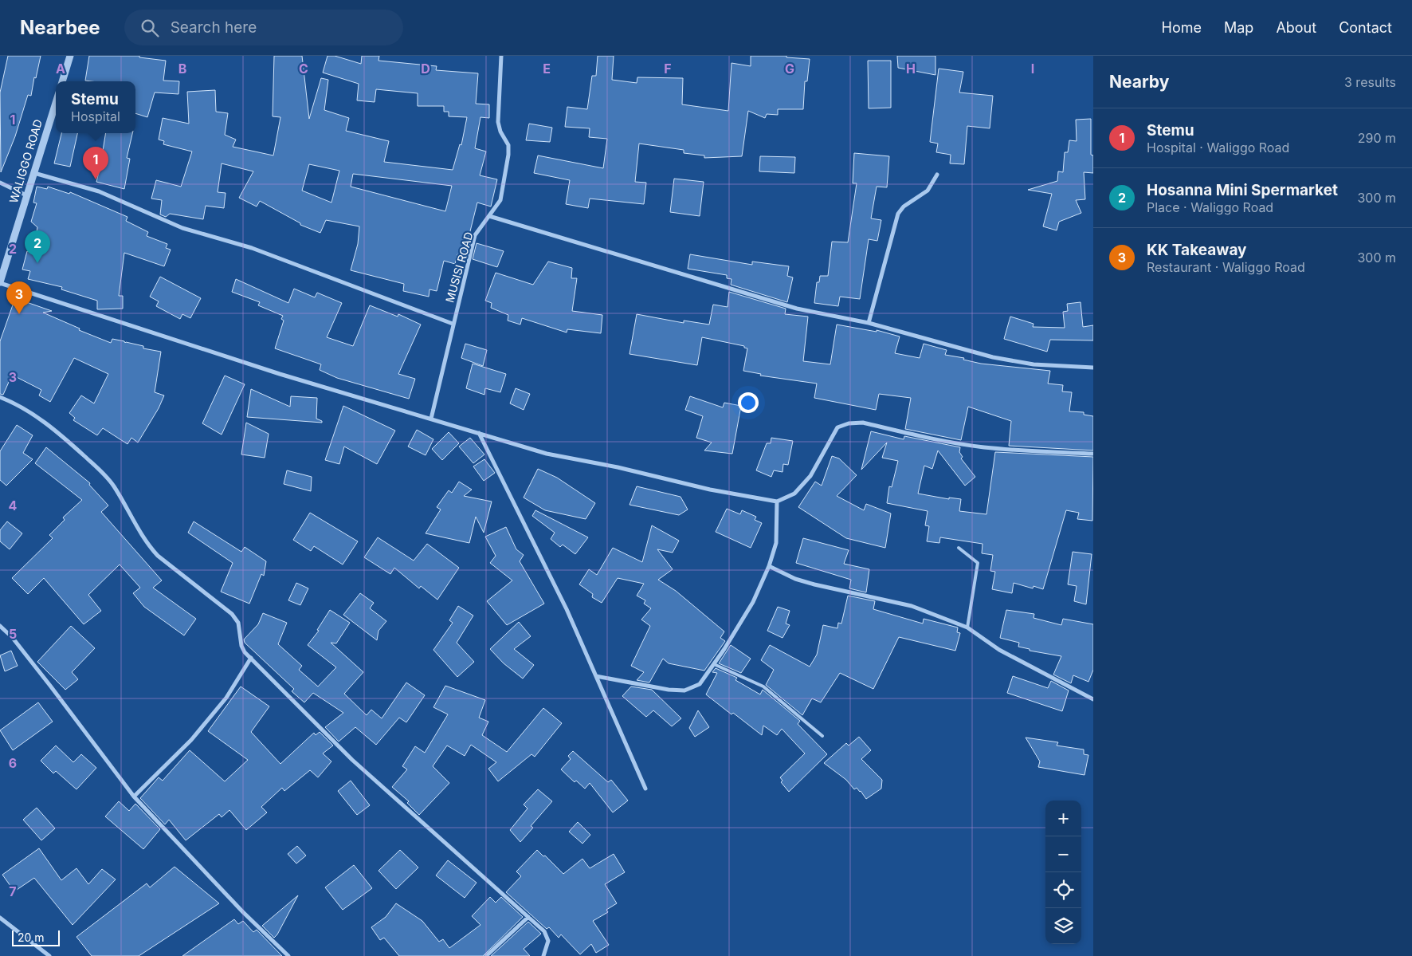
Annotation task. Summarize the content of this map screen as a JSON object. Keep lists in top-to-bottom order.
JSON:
{
  "streets": {
    "street": ["WALIGGO ROAD", "MUSISI ROAD"]
  },
  "scale_bar": "20 m",
  "page": {
    "header": "Nearbee",
    "search": "Search here",
    "nav": [
      "Home",
      "Map",
      "About",
      "Contact"
    ],
    "heading": ["Nearby", "3 results"],
    "popup": ["Stemu", "Hospital"],
    "list": [
      {
        "mark": "1",
        "name": "Stemu",
        "note": "Hospital · Waliggo Road",
        "value": "290 m"
      },
      {
        "mark": "2",
        "name": "Hosanna Mini Spermarket",
        "note": "Place · Waliggo Road",
        "value": "300 m"
      },
      {
        "mark": "3",
        "name": "KK Takeaway",
        "note": "Restaurant · Waliggo Road",
        "value": "300 m"
      }
    ],
    "pins": ["1", "2", "3"],
    "map_buttons": ["+", "−"],
    "scale": "20 m"
  },
  "grid": {
    "columns": [
      "A",
      "B",
      "C",
      "D",
      "E",
      "F",
      "G",
      "H",
      "I"
    ],
    "rows": [
      "1",
      "2",
      "3",
      "4",
      "5",
      "6",
      "7"
    ]
  }
}
